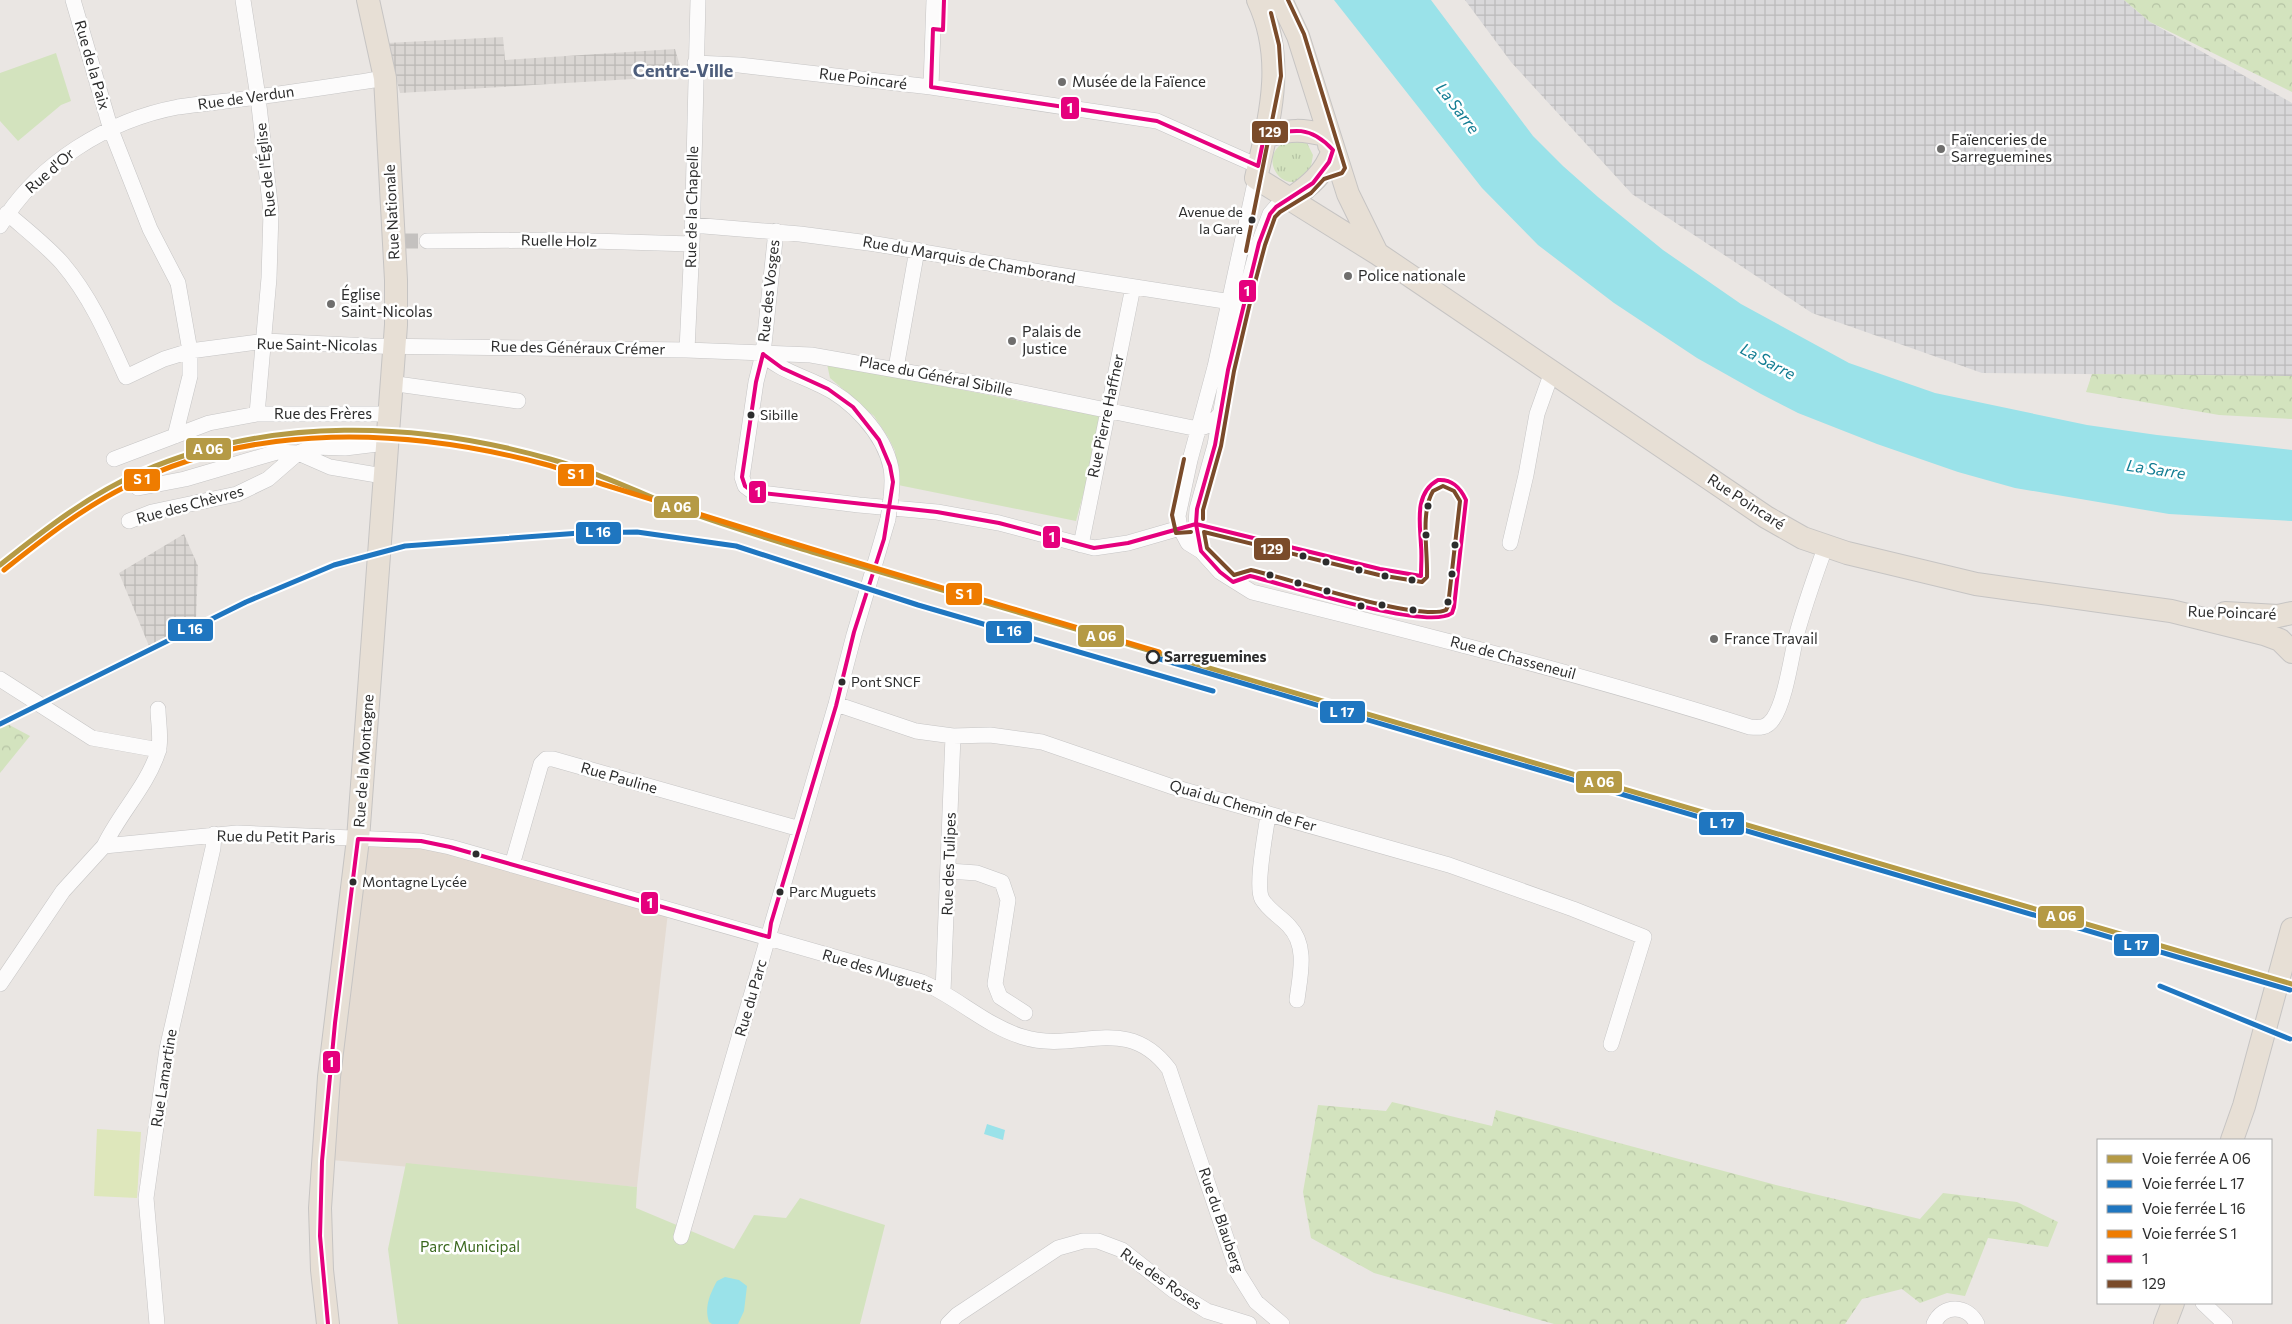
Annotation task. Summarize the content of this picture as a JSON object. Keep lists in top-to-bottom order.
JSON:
{
  "streets": {
    "main road": ["Rue Poincaré", "Rue Nationale", "Rue de la Montagne"],
    "street": [
      "Rue de la Paix",
      "Rue de Verdun",
      "Rue de l'Église",
      "Rue d'Or",
      "Rue de la Chapelle",
      "Ruelle Holz",
      "Rue du Marquis de Chamborand",
      "Rue des Vosges",
      "Rue Saint-Nicolas",
      "Rue des Généraux Crémer",
      "Place du Général Sibille",
      "Rue des Frères",
      "Rue Pierre Haffner",
      "Rue des Chèvres",
      "Rue de Chasseneuil",
      "Rue Pauline",
      "Quai du Chemin de Fer",
      "Rue du Petit Paris",
      "Rue des Tulipes",
      "Rue des Muguets",
      "Rue du Parc",
      "Rue Lamartine",
      "Rue du Blauberg",
      "Rue des Roses"
    ]
  },
  "crossings": [
    ["Rue de la Paix", "Rue de Verdun"],
    ["Rue de la Paix", "Rue d'Or"],
    ["Rue de la Paix", "Rue Saint-Nicolas"],
    ["Rue de la Paix", "Rue des Frères"],
    ["Rue Poincaré", "Rue de la Chapelle"],
    ["Rue Poincaré", "Rue de Chasseneuil"],
    ["Rue de Verdun", "Rue de l'Église"],
    ["Rue de Verdun", "Rue d'Or"],
    ["Rue de Verdun", "Rue Nationale"],
    ["Rue de l'Église", "Rue Saint-Nicolas"],
    ["Rue de l'Église", "Rue des Frères"],
    ["Rue d'Or", "Rue Saint-Nicolas"],
    ["Rue de la Chapelle", "Ruelle Holz"],
    ["Rue de la Chapelle", "Rue du Marquis de Chamborand"],
    ["Rue de la Chapelle", "Rue des Généraux Crémer"],
    ["Rue Nationale", "Rue Saint-Nicolas"],
    ["Rue Nationale", "Rue des Généraux Crémer"],
    ["Rue Nationale", "Rue de la Montagne"],
    ["Rue du Marquis de Chamborand", "Rue des Vosges"],
    ["Rue du Marquis de Chamborand", "Rue Pierre Haffner"],
    ["Rue des Vosges", "Rue des Généraux Crémer"],
    ["Rue des Vosges", "Place du Général Sibille"],
    ["Rue des Vosges", "Rue Pierre Haffner"],
    ["Rue des Vosges", "Rue de Chasseneuil"],
    ["Rue des Vosges", "Rue du Parc"],
    ["Rue Saint-Nicolas", "Rue des Généraux Crémer"],
    ["Rue Saint-Nicolas", "Rue des Frères"],
    ["Rue Saint-Nicolas", "Rue de la Montagne"],
    ["Rue des Généraux Crémer", "Place du Général Sibille"],
    ["Rue des Généraux Crémer", "Rue de la Montagne"],
    ["Rue des Généraux Crémer", "Rue du Parc"],
    ["Place du Général Sibille", "Rue Pierre Haffner"],
    ["Place du Général Sibille", "Rue du Parc"],
    ["Rue des Frères", "Rue des Chèvres"],
    ["Rue des Frères", "Rue de la Montagne"],
    ["Rue des Chèvres", "Rue de la Montagne"],
    ["Rue de la Montagne", "Rue du Petit Paris"],
    ["Rue Pauline", "Rue du Petit Paris"],
    ["Rue Pauline", "Rue des Muguets"],
    ["Rue Pauline", "Rue du Parc"],
    ["Quai du Chemin de Fer", "Rue des Tulipes"],
    ["Quai du Chemin de Fer", "Rue du Parc"],
    ["Rue du Petit Paris", "Rue des Muguets"],
    ["Rue du Petit Paris", "Rue Lamartine"],
    ["Rue des Tulipes", "Rue des Muguets"],
    ["Rue des Muguets", "Rue du Parc"],
    ["Rue des Muguets", "Rue du Blauberg"]
  ],
  "districts": ["Centre-Ville"],
  "water": ["La Sarre"],
  "parks": ["Parc Municipal"],
  "places": [
    "Musée de la Faïence",
    "Faïenceries de Sarreguemines",
    "Avenue de la Gare",
    "Police nationale",
    "Église Saint-Nicolas",
    "Palais de Justice",
    "Sibille",
    "France Travail",
    "Sarreguemines",
    "Pont SNCF",
    "Montagne Lycée",
    "Parc Muguets"
  ],
  "lines": ["transit line 1", "transit line 129"],
  "legend": [
    "Voie ferrée A 06",
    "Voie ferrée L 17",
    "Voie ferrée L 16",
    "Voie ferrée S 1",
    "1",
    "129"
  ]
}
